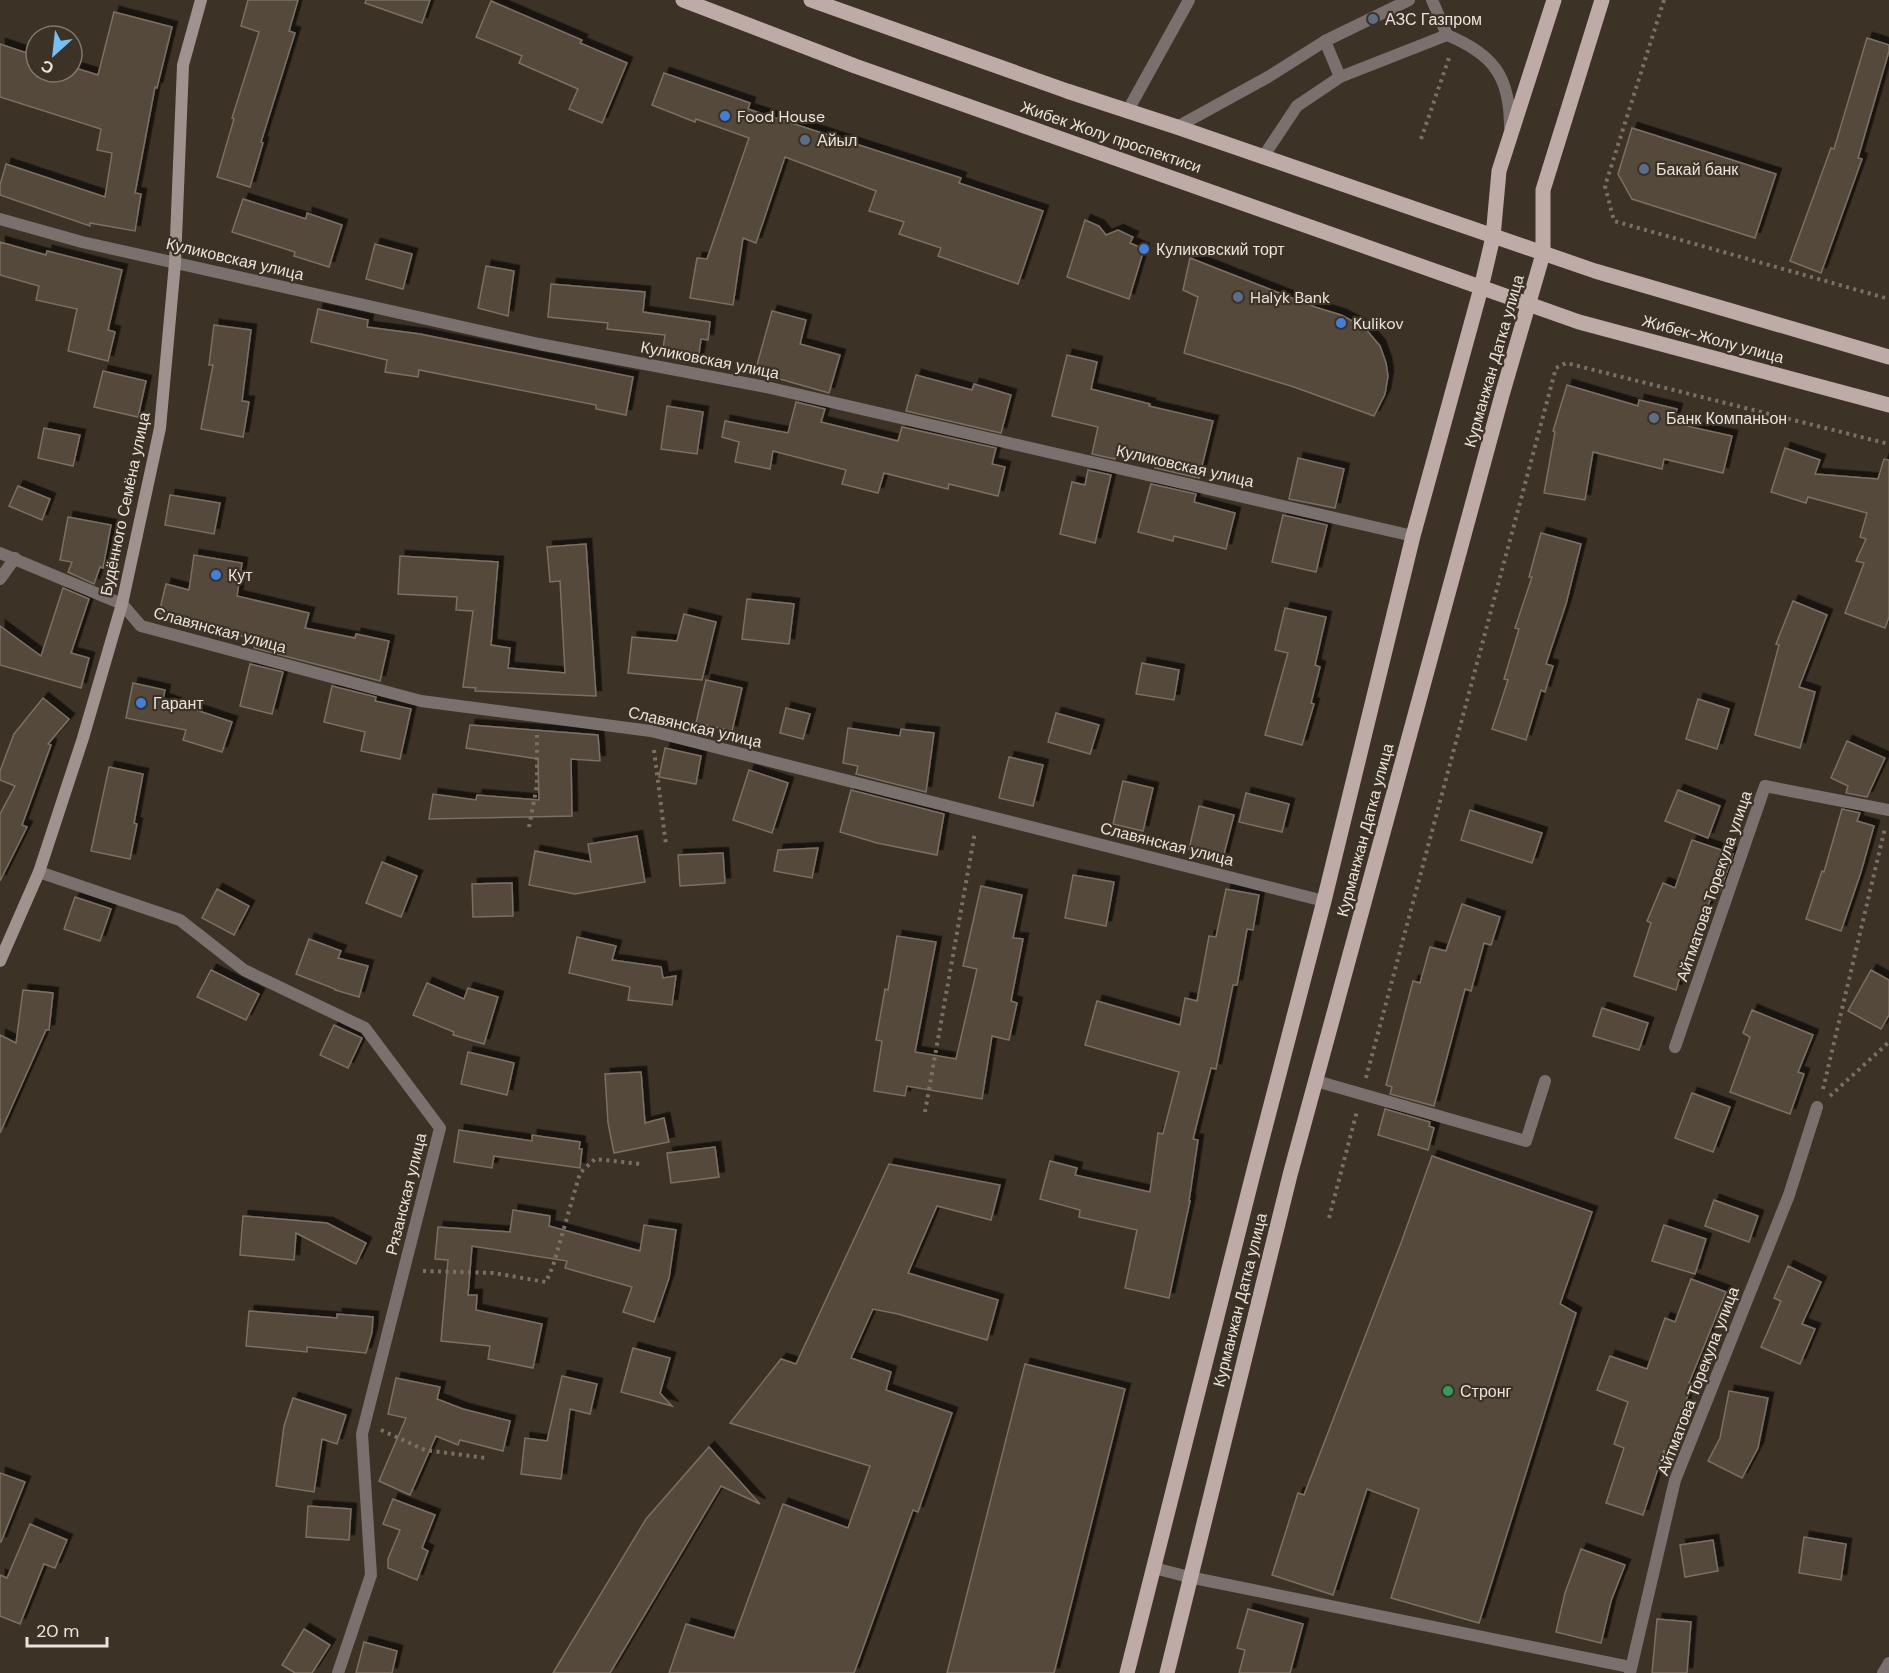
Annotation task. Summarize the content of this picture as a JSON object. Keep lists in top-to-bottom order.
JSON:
{
  "streets": {
    "main road": ["Жибек Жолу проспектиси", "Жибек-Жолу улица", "Курманжан Датка улица"],
    "street": [
      "Куликовская улица",
      "Будённого Семёна улица",
      "Славянская улица",
      "Айтматова Торекула улица",
      "Рязанская улица"
    ]
  },
  "crossings": [
    ["Жибек Жолу проспектиси", "Жибек-Жолу улица"],
    ["Жибек Жолу проспектиси", "Курманжан Датка улица"],
    ["Куликовская улица", "Курманжан Датка улица"],
    ["Куликовская улица", "Будённого Семёна улица"],
    ["Жибек-Жолу улица", "Курманжан Датка улица"],
    ["Курманжан Датка улица", "Славянская улица"],
    ["Будённого Семёна улица", "Славянская улица"],
    ["Будённого Семёна улица", "Рязанская улица"]
  ],
  "places": [
    "АЗС Газпром",
    "Food House",
    "Айыл",
    "Бакай банк",
    "Куликовский торт",
    "Halyk Bank",
    "Kulikov",
    "Банк Компаньон",
    "Кут",
    "Гарант",
    "Стронг"
  ],
  "scale_bar": "20 m",
  "north": "bottom left"
}
